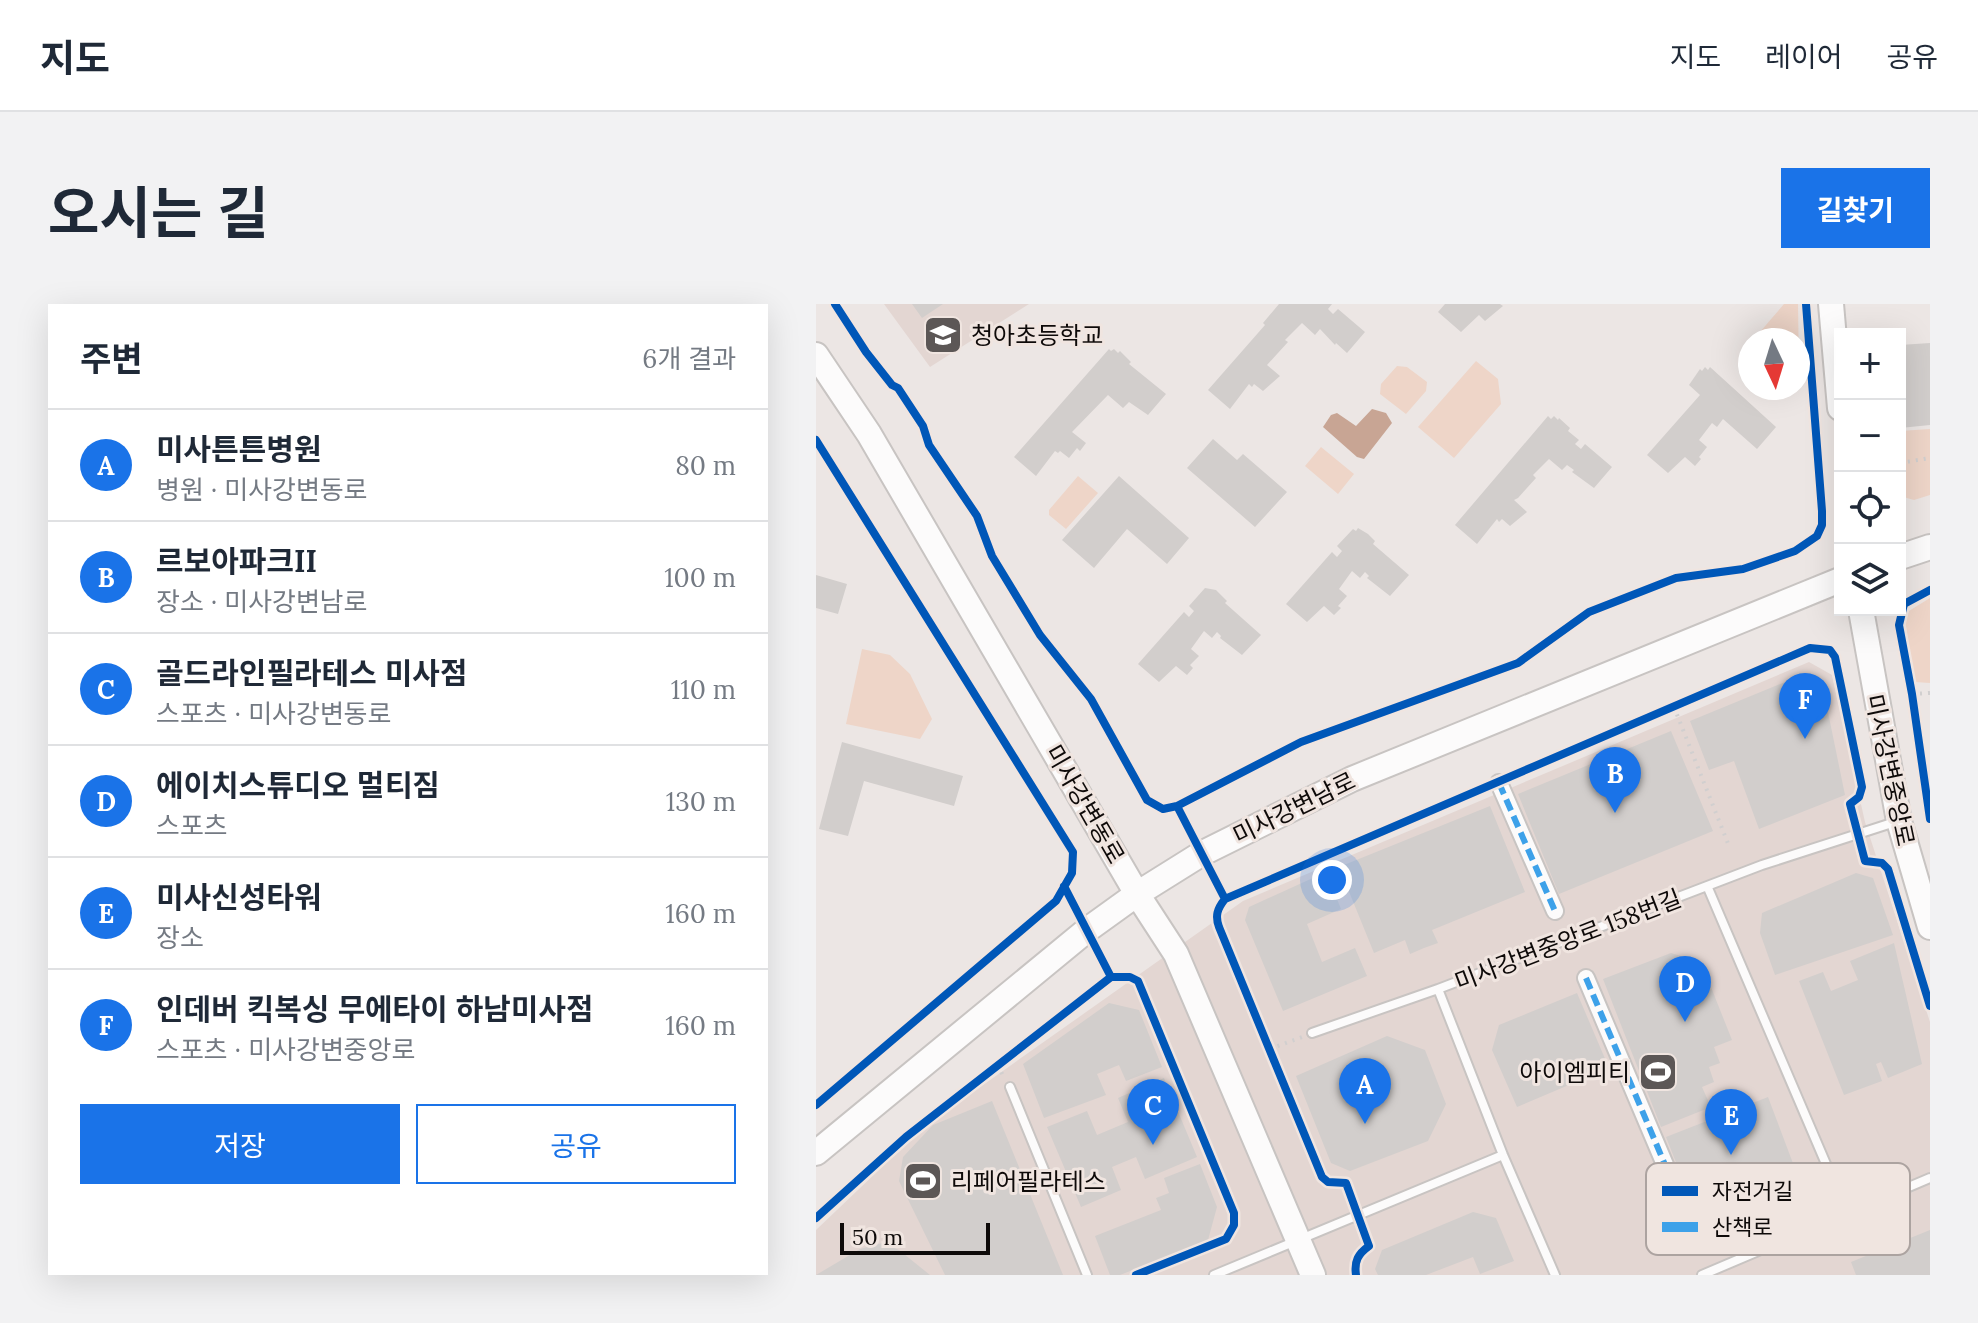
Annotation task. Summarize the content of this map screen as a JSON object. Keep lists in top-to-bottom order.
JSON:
{
  "streets": {
    "main road": ["미사강변중앙로", "미사강변동로", "미사강변남로"],
    "lane": ["미사강변중앙로 158번길"]
  },
  "crossings": [
    ["미사강변중앙로", "미사강변중앙로 158번길"],
    ["미사강변동로", "미사강변남로"]
  ],
  "places": {
    "school or university": ["청아초등학교"],
    "sports": ["아이엠피티", "리페어필라테스"]
  },
  "legend": ["자전거길", "산책로"],
  "scale_bar": "50 m",
  "north": "bottom",
  "page": {
    "header": "지도",
    "nav": ["지도", "레이어", "공유"],
    "title": "오시는 길",
    "buttons": [
      "길찾기",
      ["저장", "공유"]
    ],
    "heading": ["주변", "6개 결과"],
    "map_buttons": ["+", "−"],
    "list": [
      {
        "mark": "A",
        "name": "미사튼튼병원",
        "note": "병원 · 미사강변동로",
        "value": "80 m"
      },
      {
        "mark": "B",
        "name": "르보아파크II",
        "note": "장소 · 미사강변남로",
        "value": "100 m"
      },
      {
        "mark": "C",
        "name": "골드라인필라테스 미사점",
        "note": "스포츠 · 미사강변동로",
        "value": "110 m"
      },
      {
        "mark": "D",
        "name": "에이치스튜디오 멀티짐",
        "note": "스포츠",
        "value": "130 m"
      },
      {
        "mark": "E",
        "name": "미사신성타워",
        "note": "장소",
        "value": "160 m"
      },
      {
        "mark": "F",
        "name": "인데버 킥복싱 무에타이 하남미사점",
        "note": "스포츠 · 미사강변중앙로",
        "value": "160 m"
      }
    ],
    "pins": [
      "F",
      "B",
      "D",
      "A",
      "C",
      "E"
    ],
    "scale": "50 m"
  }
}
